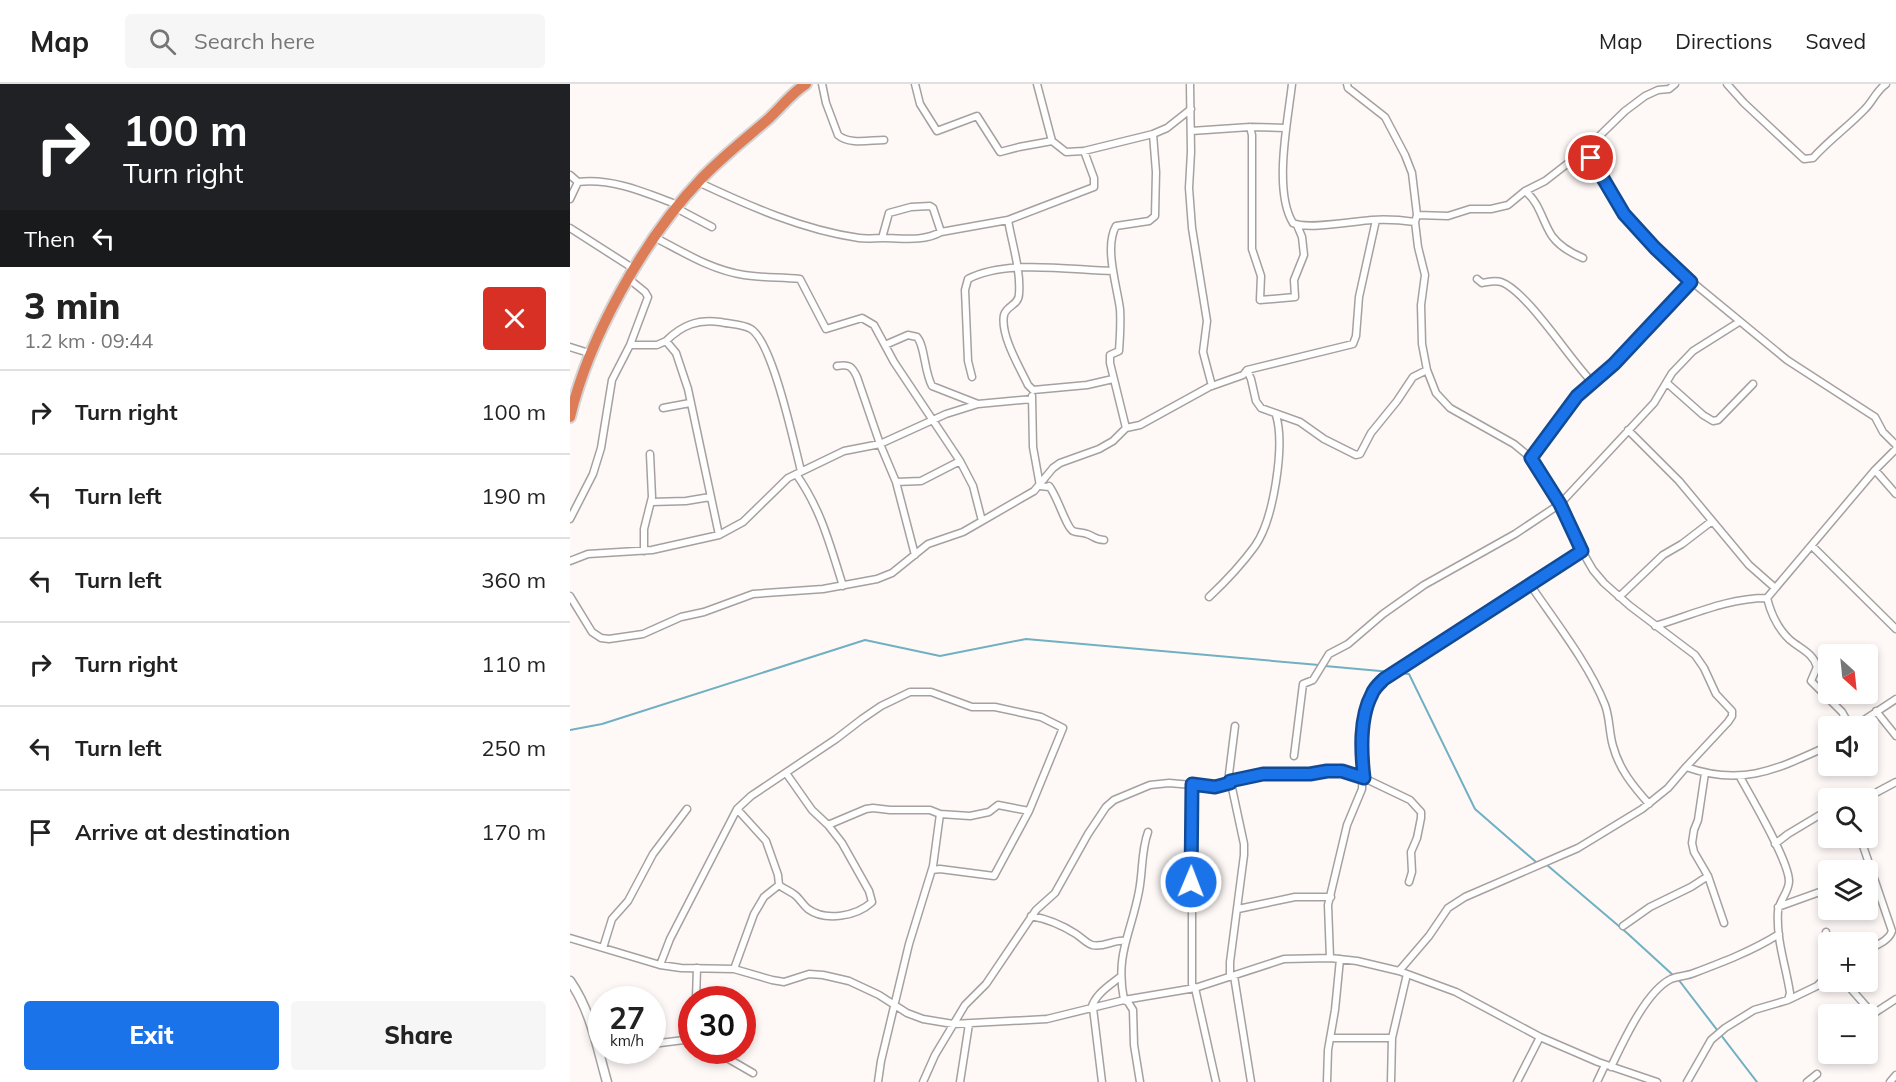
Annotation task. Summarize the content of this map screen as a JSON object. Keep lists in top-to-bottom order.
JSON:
{
  "north": "bottom right",
  "page": {
    "header": "Map",
    "search": "Search here",
    "nav": ["Map", "Directions", "Saved"],
    "turn": ["100 m", "Turn right"],
    "then": "Then",
    "heading": ["3 min", "1.2 km · 09:44"],
    "list": [
      {
        "name": "Turn right",
        "value": "100 m"
      },
      {
        "name": "Turn left",
        "value": "190 m"
      },
      {
        "name": "Turn left",
        "value": "360 m"
      },
      {
        "name": "Turn right",
        "value": "110 m"
      },
      {
        "name": "Turn left",
        "value": "250 m"
      },
      {
        "name": "Arrive at destination",
        "value": "170 m"
      }
    ],
    "map_buttons": ["+", "−"],
    "speed": "27 km/h",
    "limit": "30",
    "buttons": ["Exit", "Share"]
  }
}
